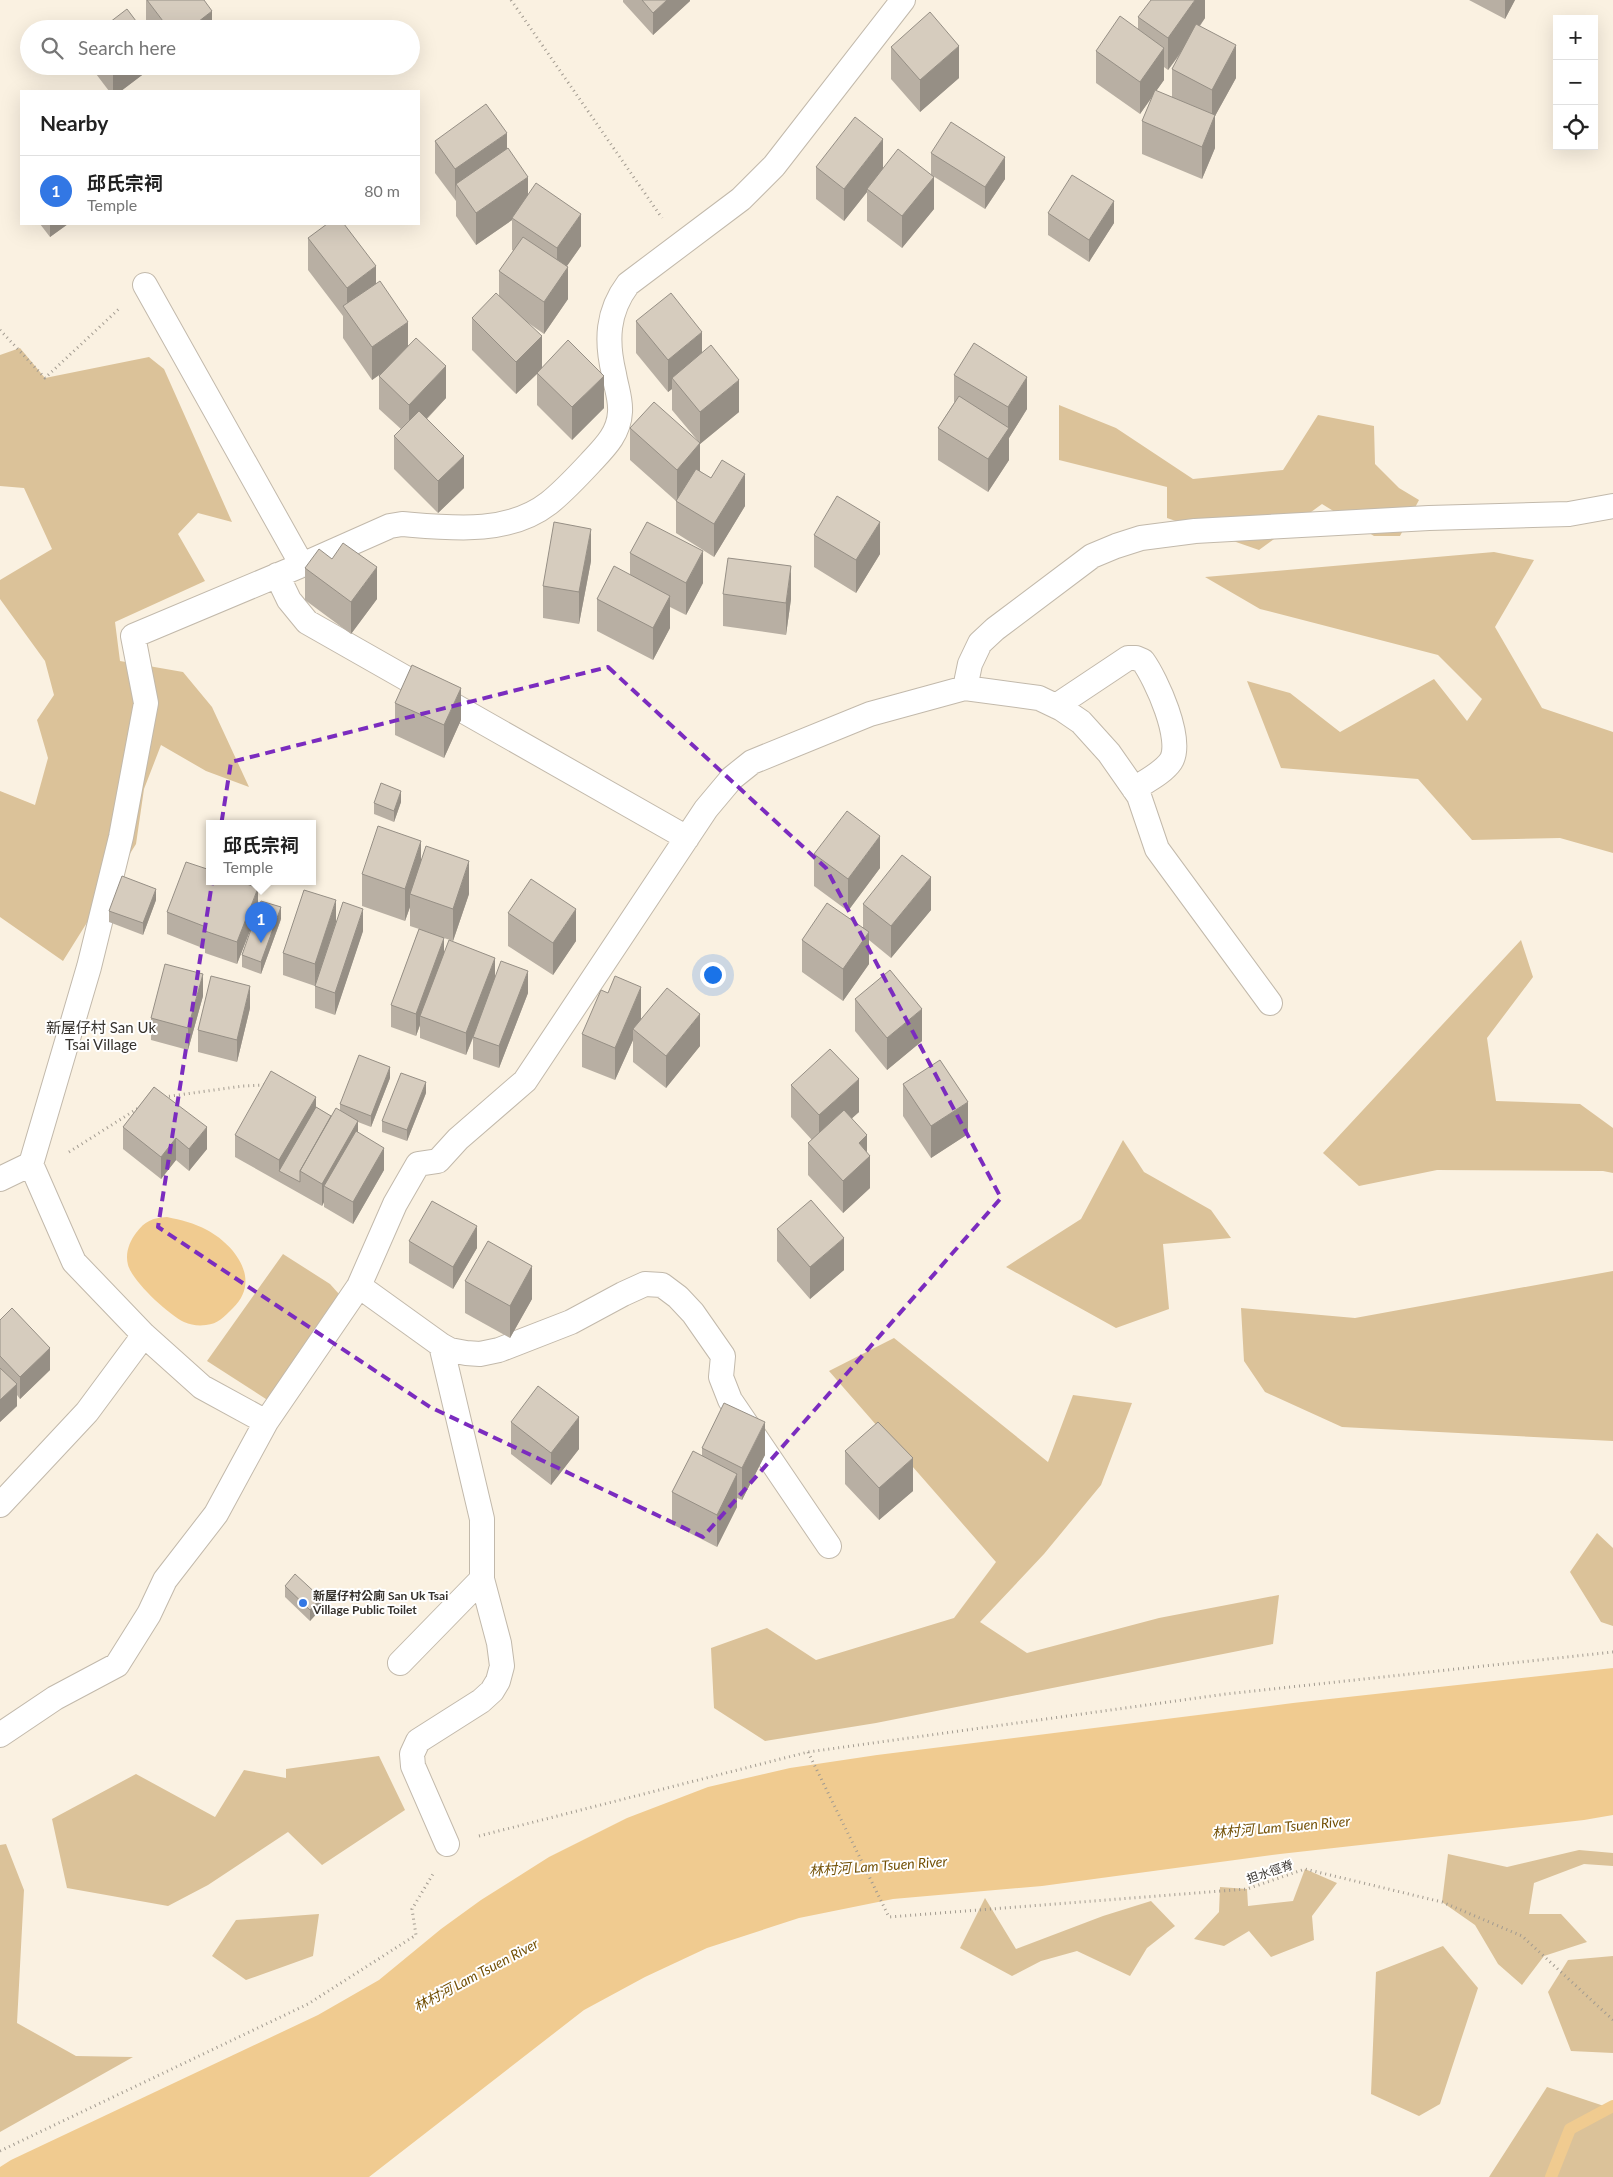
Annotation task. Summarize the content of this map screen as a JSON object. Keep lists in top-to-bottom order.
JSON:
{
  "streets": {
    "path": ["担水徑脊"]
  },
  "districts": ["新屋仔村 San Uk Tsai Village"],
  "water": ["林村河 Lam Tsuen River"],
  "places": ["新屋仔村公廁 San Uk Tsai Village Public Toilet"],
  "page": {
    "map_buttons": ["+", "−"],
    "search": "Search here",
    "heading": "Nearby",
    "list": [
      {
        "mark": "1",
        "name": "邱氏宗祠",
        "note": "Temple",
        "value": "80 m"
      }
    ],
    "popup": ["邱氏宗祠", "Temple"],
    "pins": "1"
  }
}
